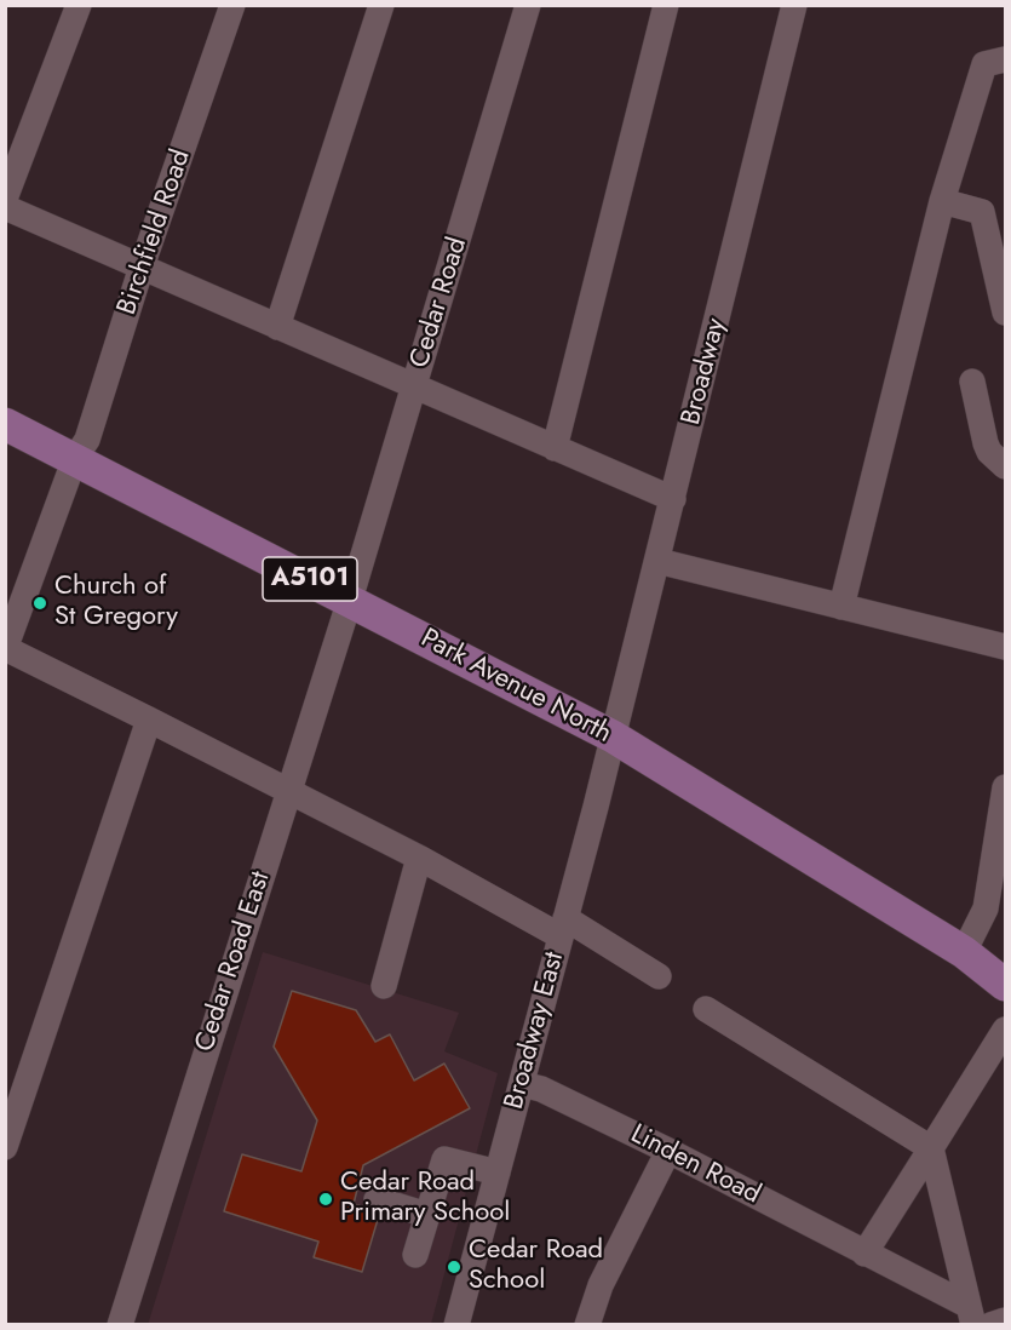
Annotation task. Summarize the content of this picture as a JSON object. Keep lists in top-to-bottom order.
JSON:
{
  "streets": {
    "main road": ["A5101", "Park Avenue North"],
    "street": [
      "Birchfield Road",
      "Cedar Road",
      "Broadway",
      "Cedar Road East",
      "Broadway East",
      "Linden Road"
    ]
  },
  "crossings": [
    ["Birchfield Road", "Park Avenue North"],
    ["Cedar Road", "Park Avenue North"],
    ["Cedar Road", "Cedar Road East"],
    ["Broadway", "Park Avenue North"],
    ["Broadway", "Broadway East"],
    ["Park Avenue North", "Cedar Road East"],
    ["Park Avenue North", "Broadway East"],
    ["Broadway East", "Linden Road"]
  ],
  "places": ["Church of St Gregory", "Cedar Road Primary School", "Cedar Road School"]
}
